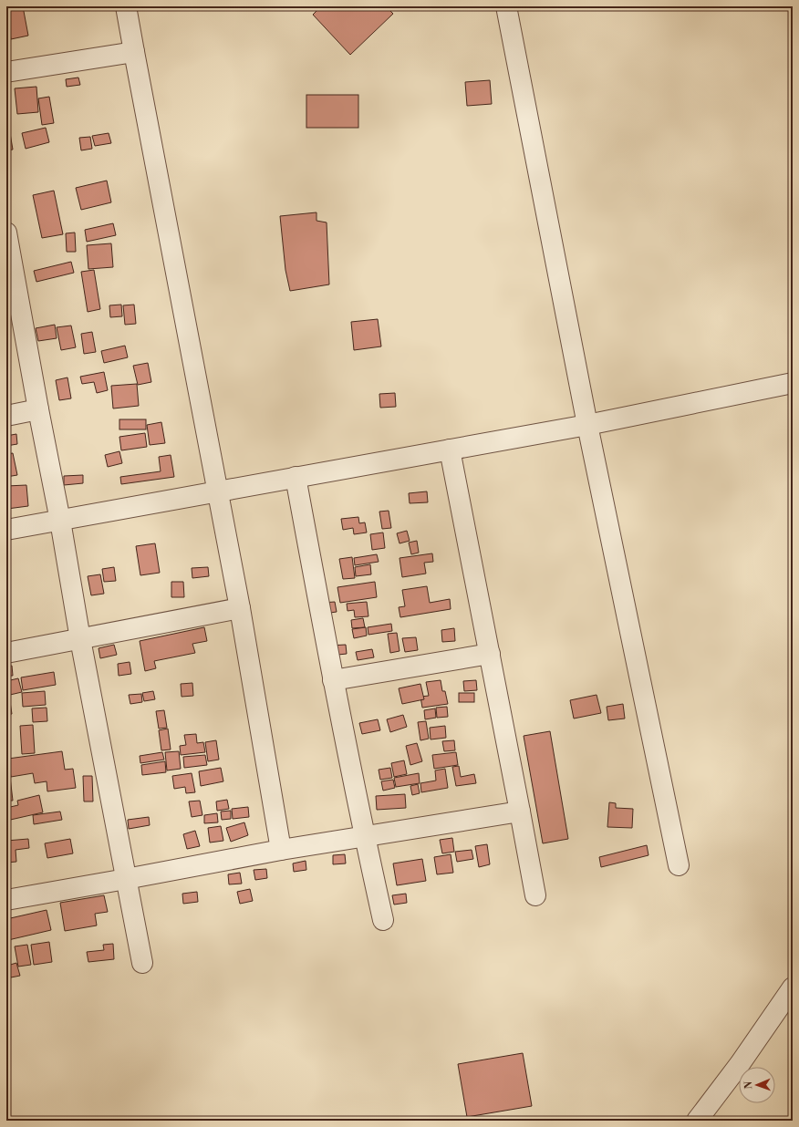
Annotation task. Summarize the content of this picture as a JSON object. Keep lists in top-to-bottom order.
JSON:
{
  "north": "left"
}
